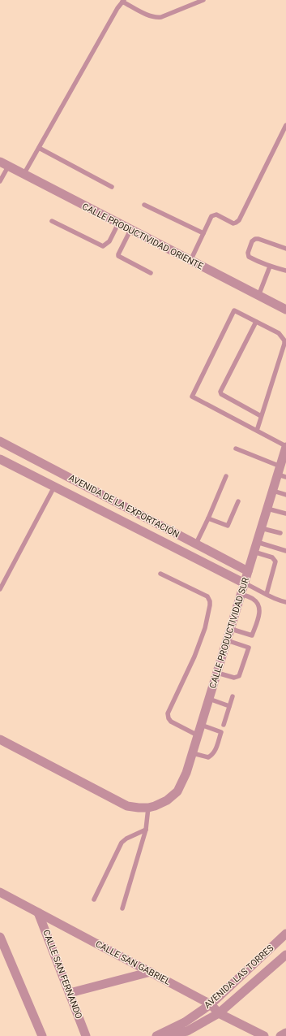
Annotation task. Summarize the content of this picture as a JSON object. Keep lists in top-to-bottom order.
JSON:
{
  "streets": {
    "street": [
      "CALLE PRODUCTIVIDAD ORIENTE",
      "AVENIDA DE LA EXPORTACIÓN",
      "CALLE PRODUCTIVIDAD SUR",
      "CALLE SAN GABRIEL",
      "CALLE SAN FERNANDO",
      "AVENIDA LAS TORRES"
    ]
  },
  "crossings": [
    ["AVENIDA DE LA EXPORTACIÓN", "CALLE PRODUCTIVIDAD SUR"],
    ["CALLE SAN GABRIEL", "CALLE SAN FERNANDO"],
    ["CALLE SAN GABRIEL", "AVENIDA LAS TORRES"]
  ]
}
